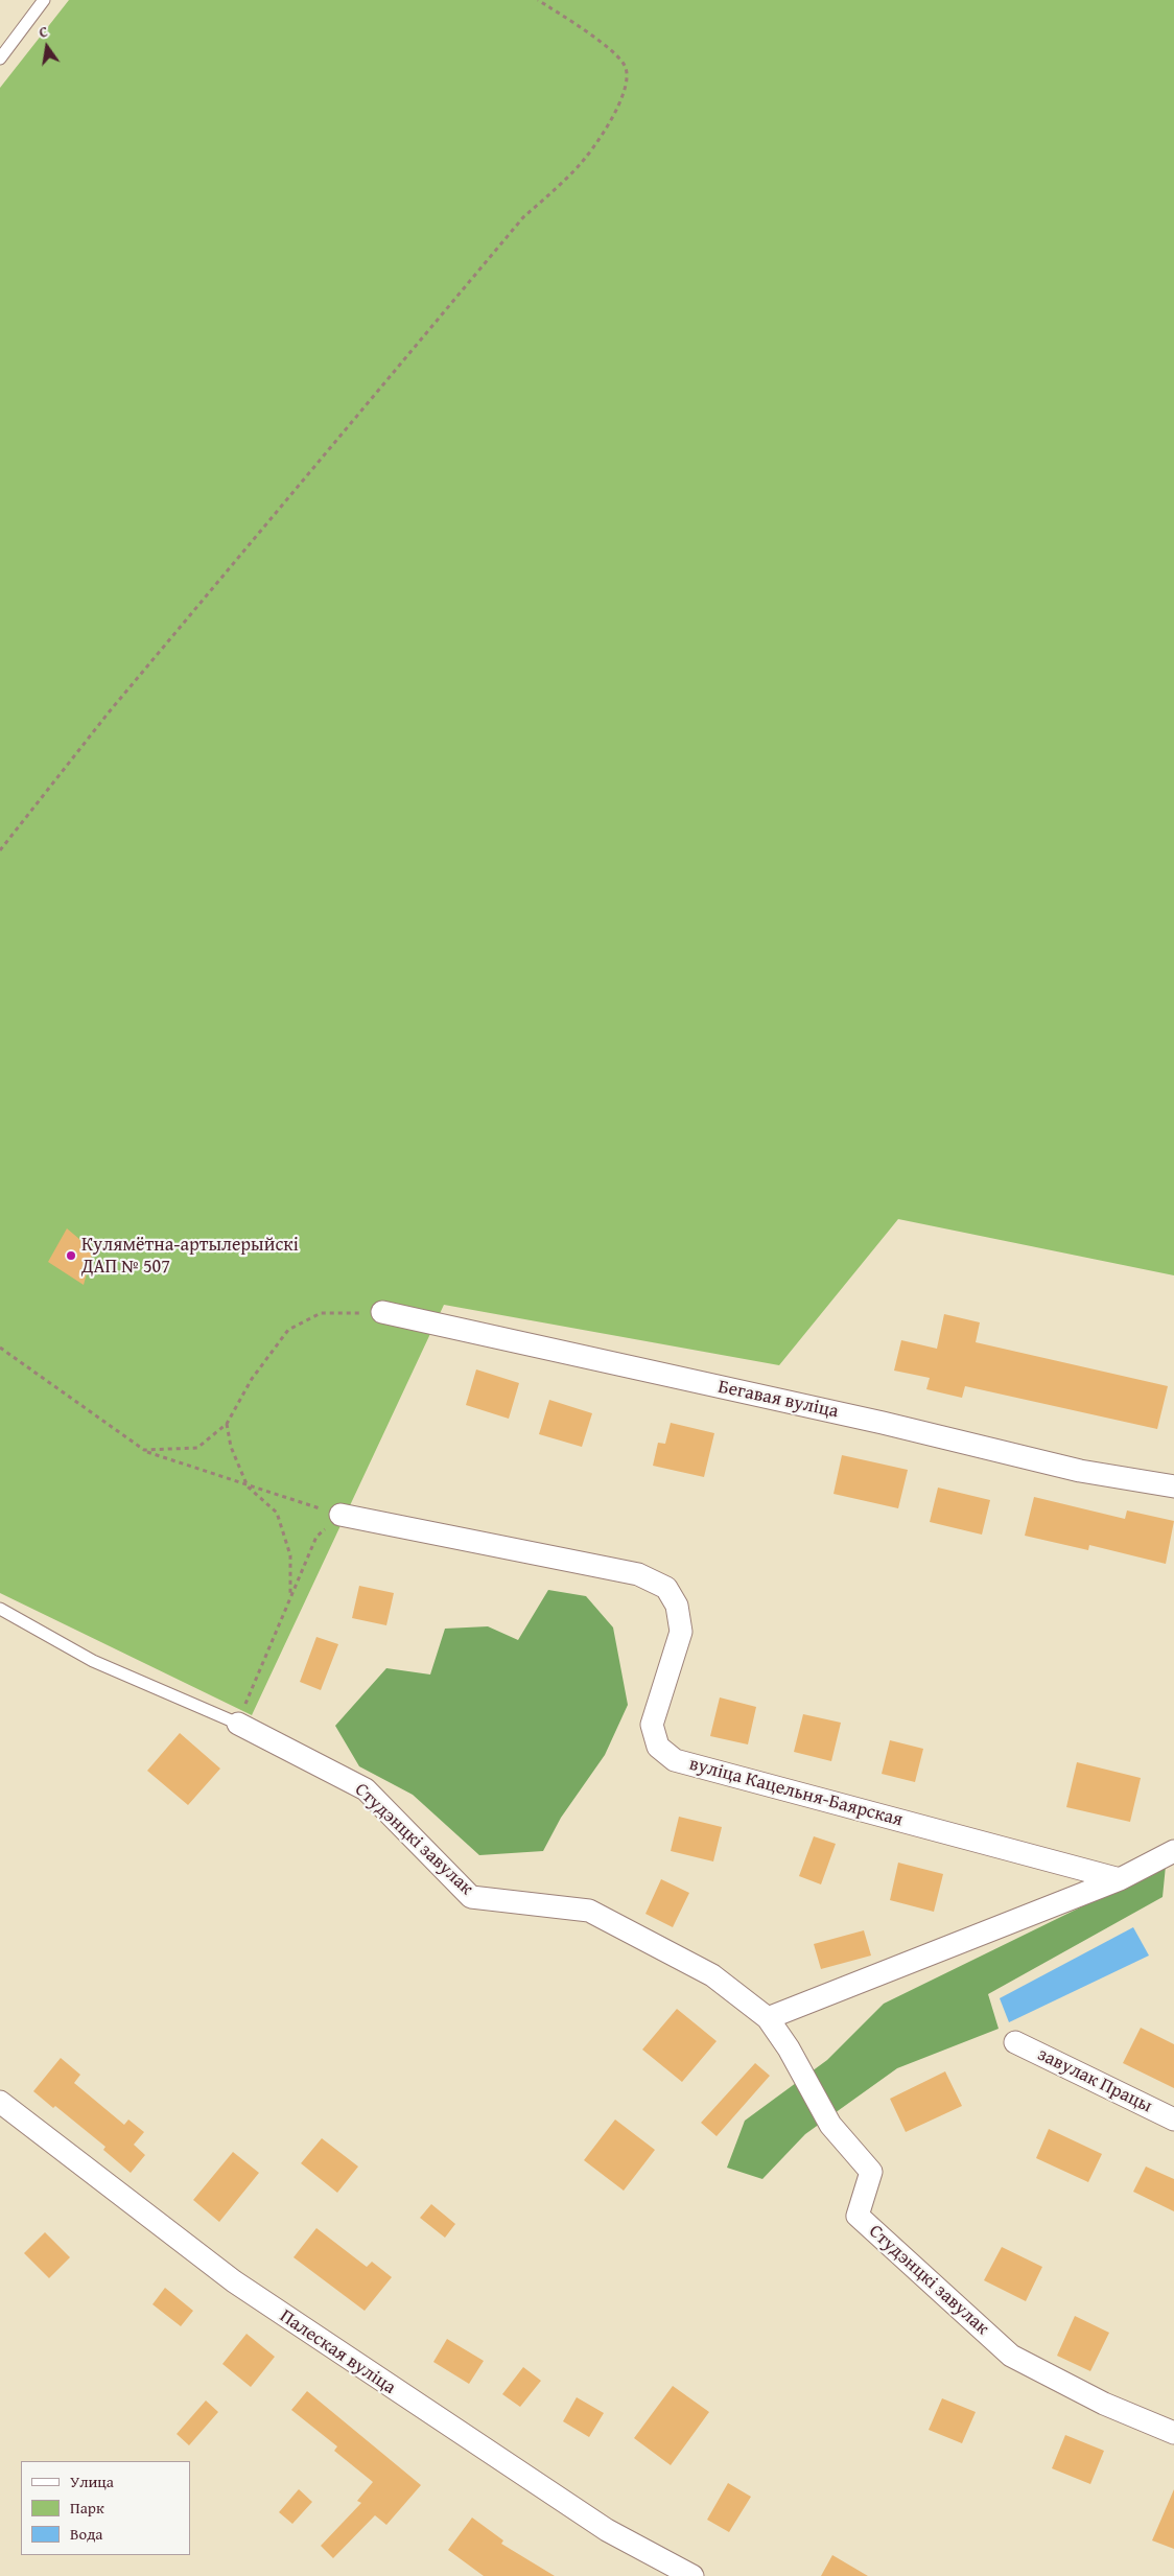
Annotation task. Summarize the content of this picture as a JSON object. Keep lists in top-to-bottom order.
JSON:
{
  "streets": {
    "street": [
      "Бегавая вуліца",
      "вуліца Кацельня-Баярская",
      "Студэнцкі завулак",
      "завулак Працы",
      "Палеская вуліца"
    ]
  },
  "places": ["Кулямётна-артылерыйскі ДАП № 507"],
  "legend": ["Улица", "Парк", "Вода"],
  "north": "top"
}
